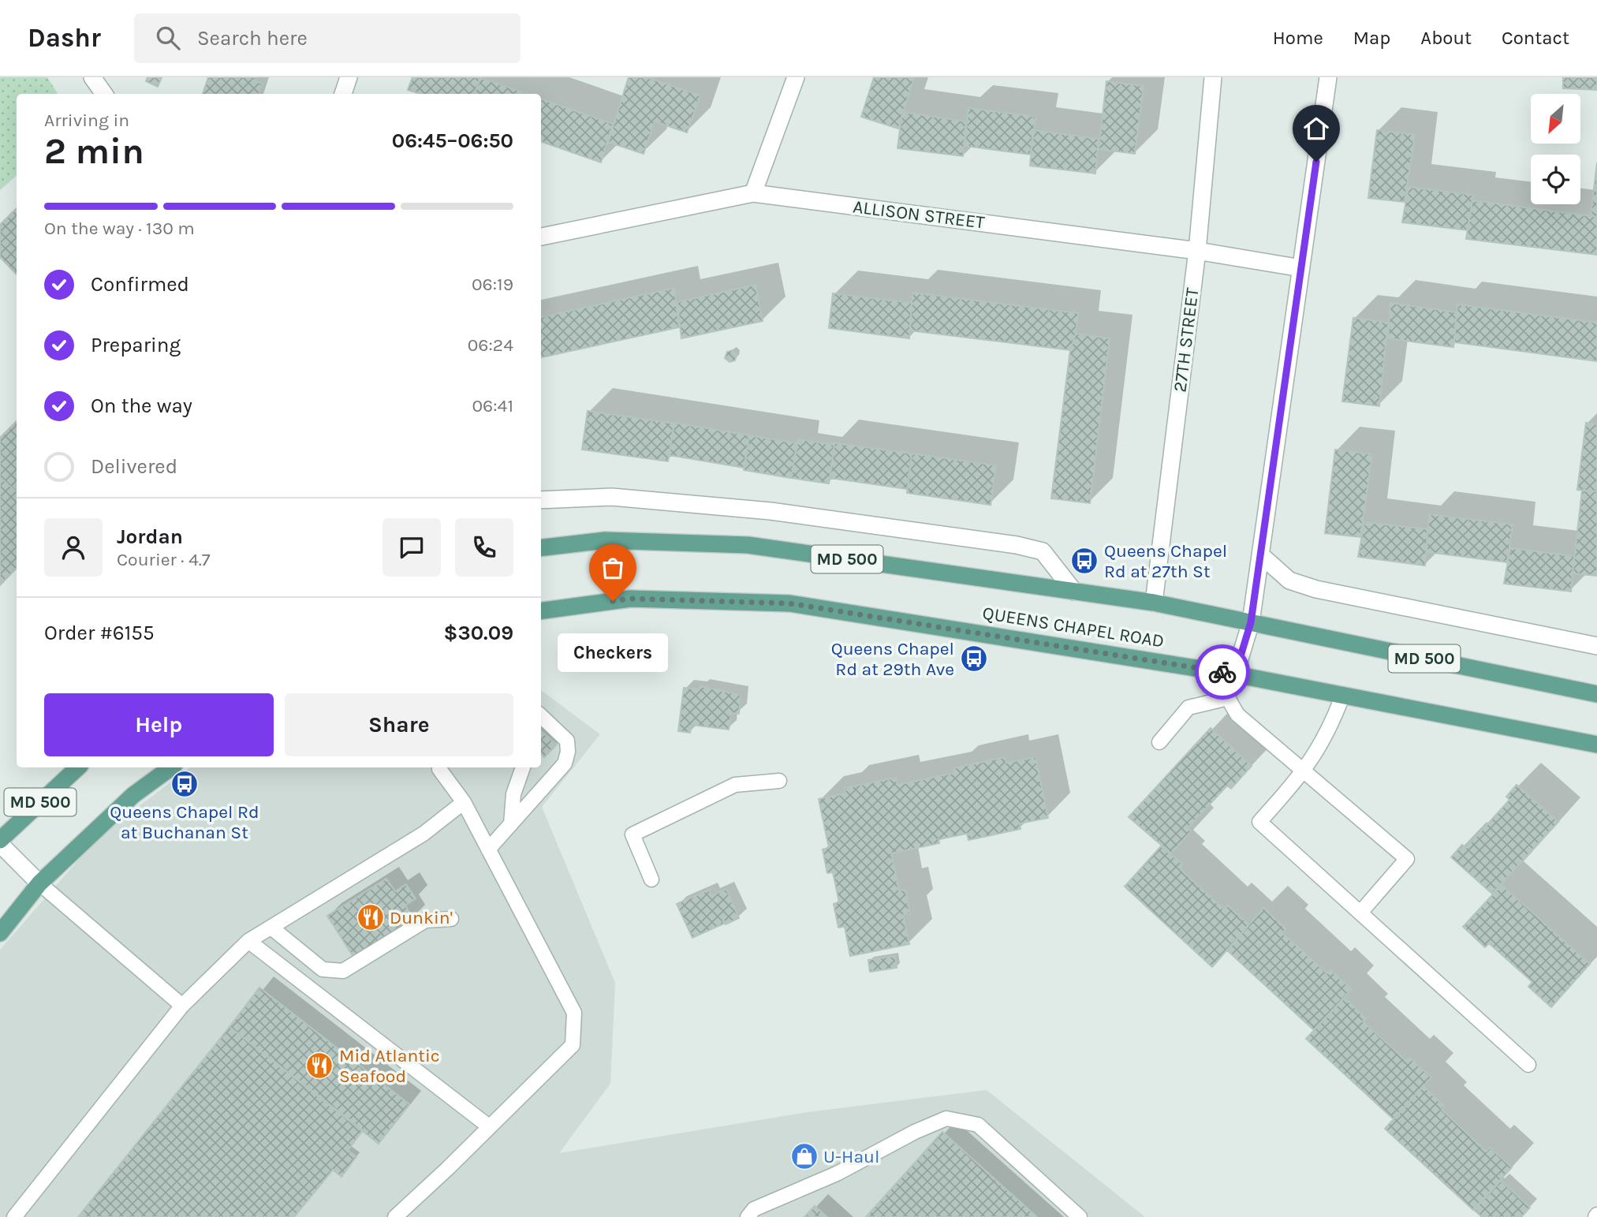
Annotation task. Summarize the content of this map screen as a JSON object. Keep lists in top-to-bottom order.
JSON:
{
  "streets": {
    "main road": ["MD 500", "QUEENS CHAPEL ROAD"],
    "street": ["ALLISON STREET", "27TH STREET"]
  },
  "crossings": [
    ["ALLISON STREET", "27TH STREET"],
    ["27TH STREET", "QUEENS CHAPEL ROAD"]
  ],
  "places": {
    "bus stop": ["Queens Chapel Rd at 27th St", "Queens Chapel Rd at 29th Ave", "Queens Chapel Rd at Buchanan St"],
    "other": ["Checkers"],
    "restaurant": ["Dunkin'", "Mid Atlantic Seafood"],
    "shop": ["U-Haul"]
  },
  "north": "bottom left",
  "page": {
    "header": "Dashr",
    "search": "Search here",
    "nav": [
      "Home",
      "Map",
      "About",
      "Contact"
    ],
    "heading": ["2 min", "Arriving in", "06:45–06:50"],
    "panel": [
      "Jordan",
      "Courier · 4.7",
      "Order #6155",
      "$30.09"
    ],
    "bar": "On the way · 130 m",
    "list": [
      ["Confirmed", "06:19"],
      ["Preparing", "06:24"],
      ["On the way", "06:41"],
      "Delivered"
    ],
    "bubble": "Checkers",
    "buttons": ["Help", "Share"]
  }
}
